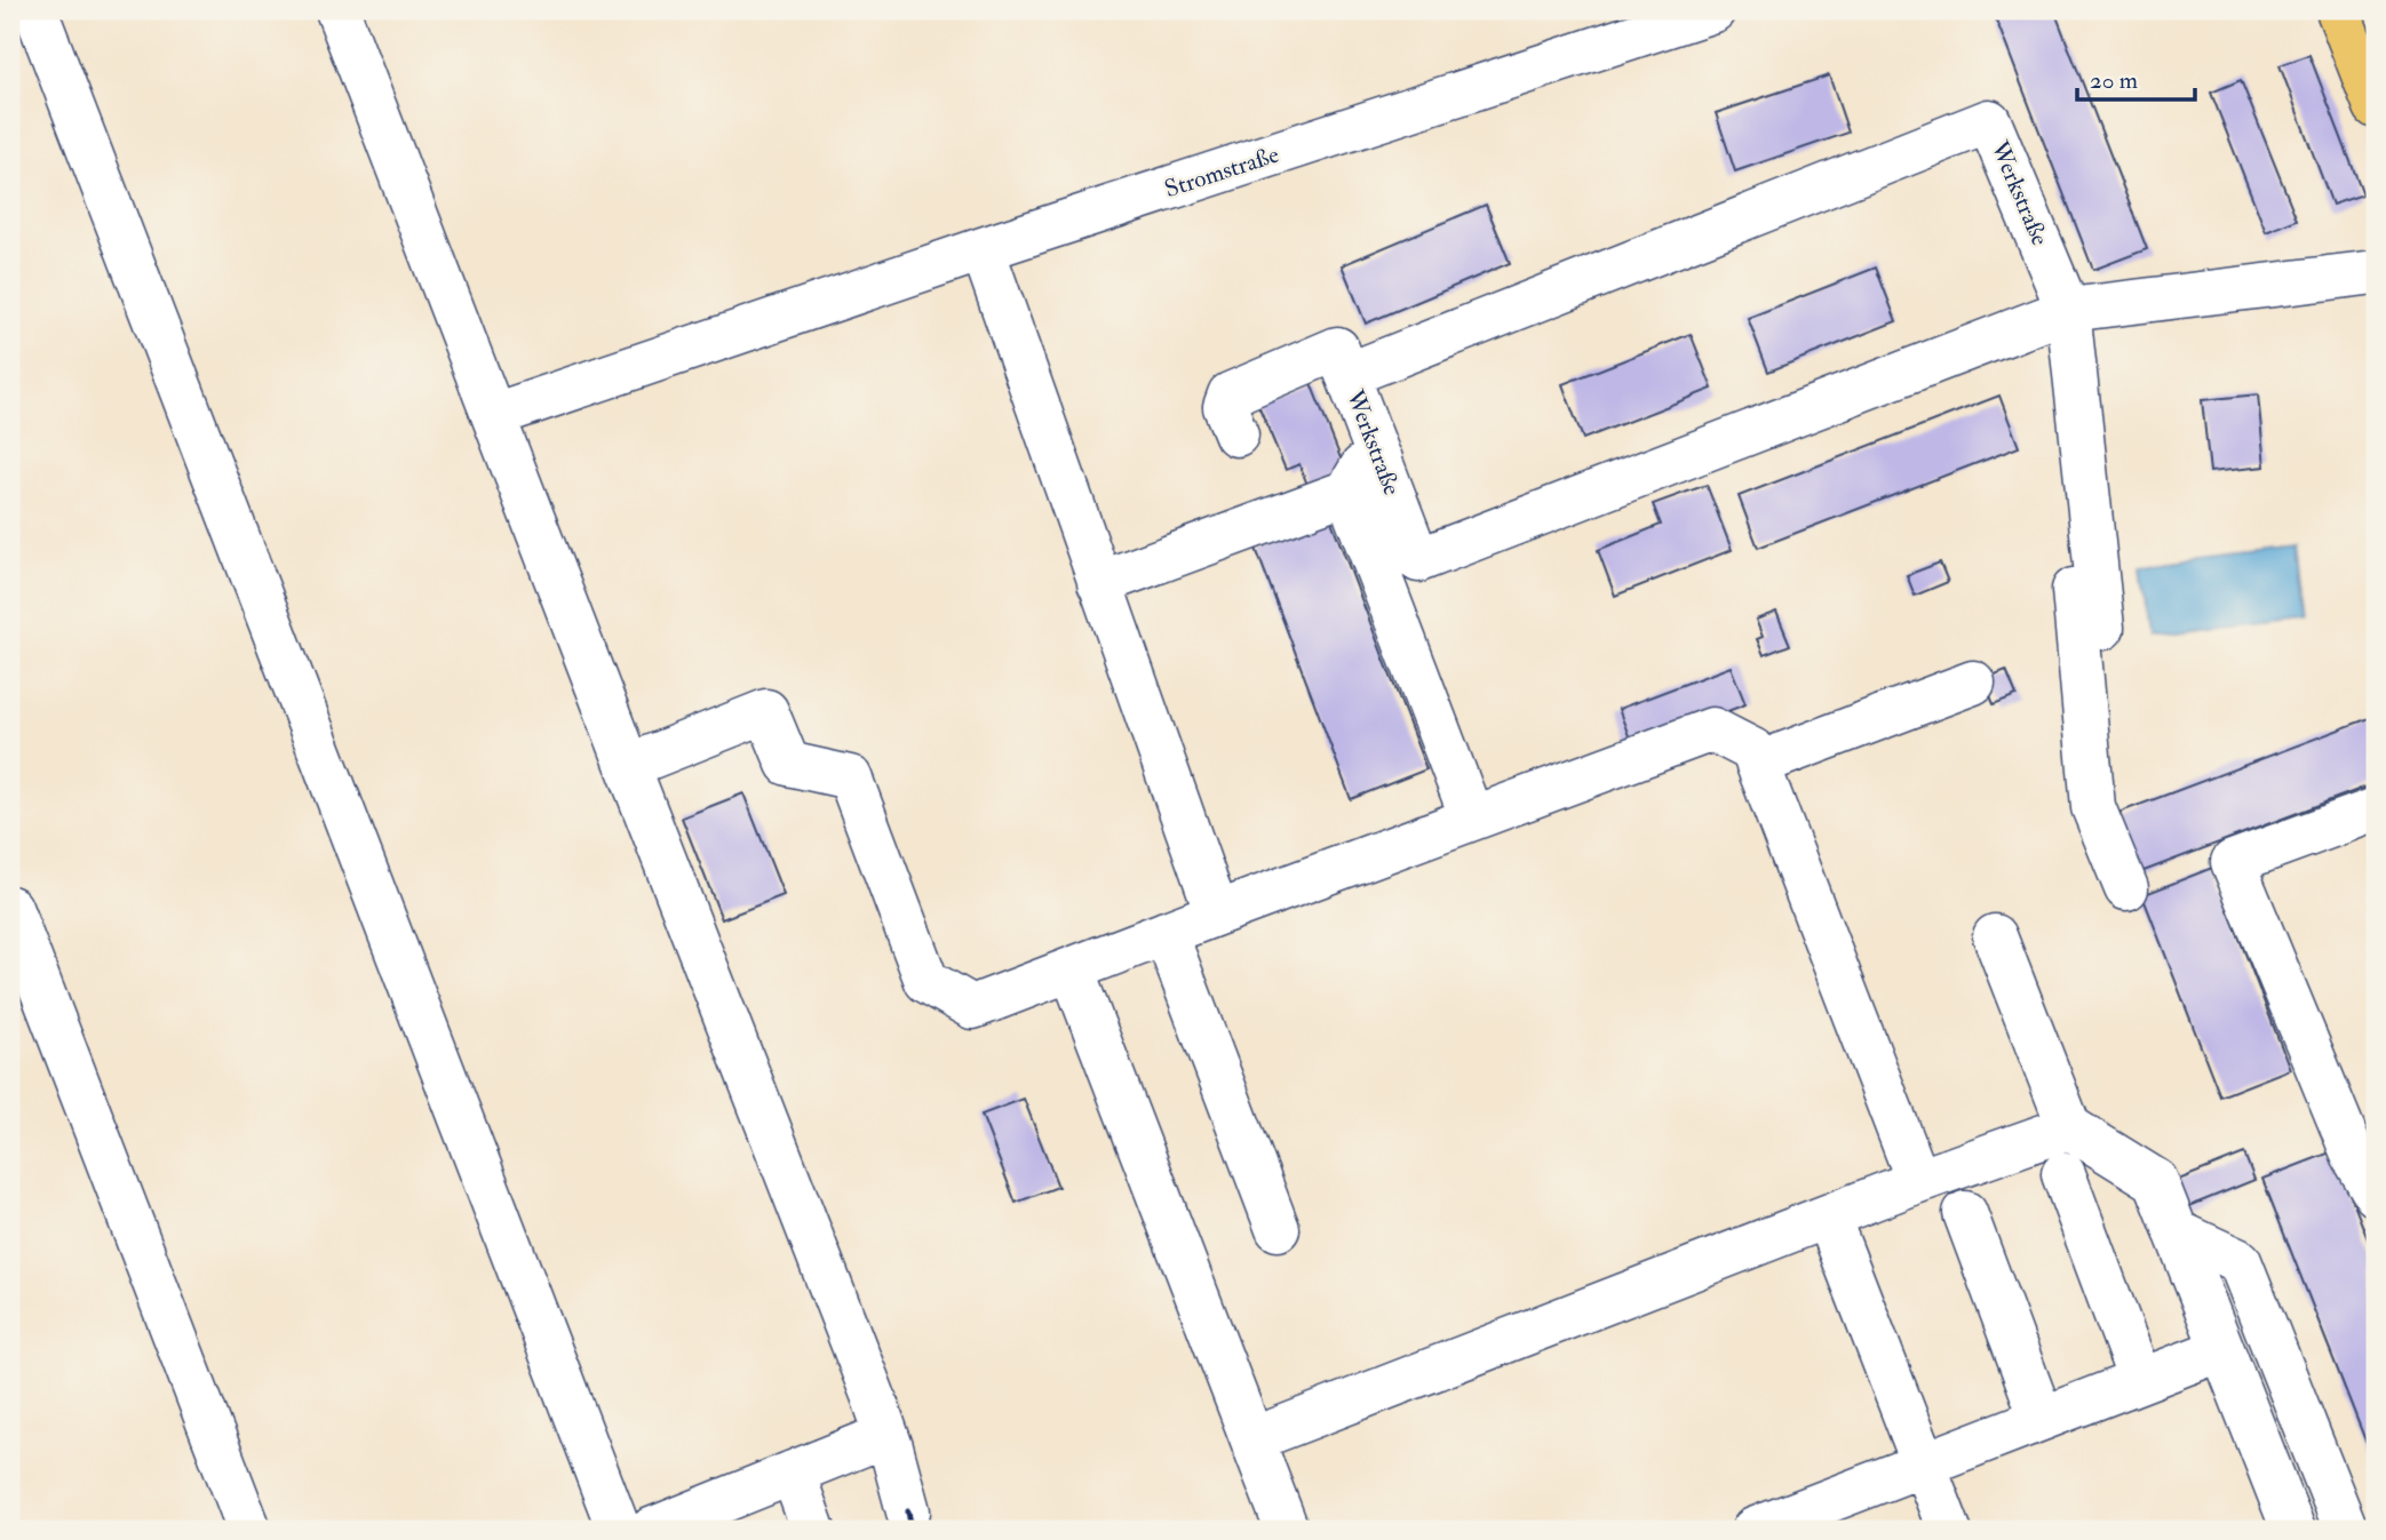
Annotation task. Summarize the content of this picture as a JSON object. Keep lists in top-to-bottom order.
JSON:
{
  "streets": {
    "street": ["Stromstraße", "Werkstraße"]
  },
  "scale_bar": "20 m"
}
